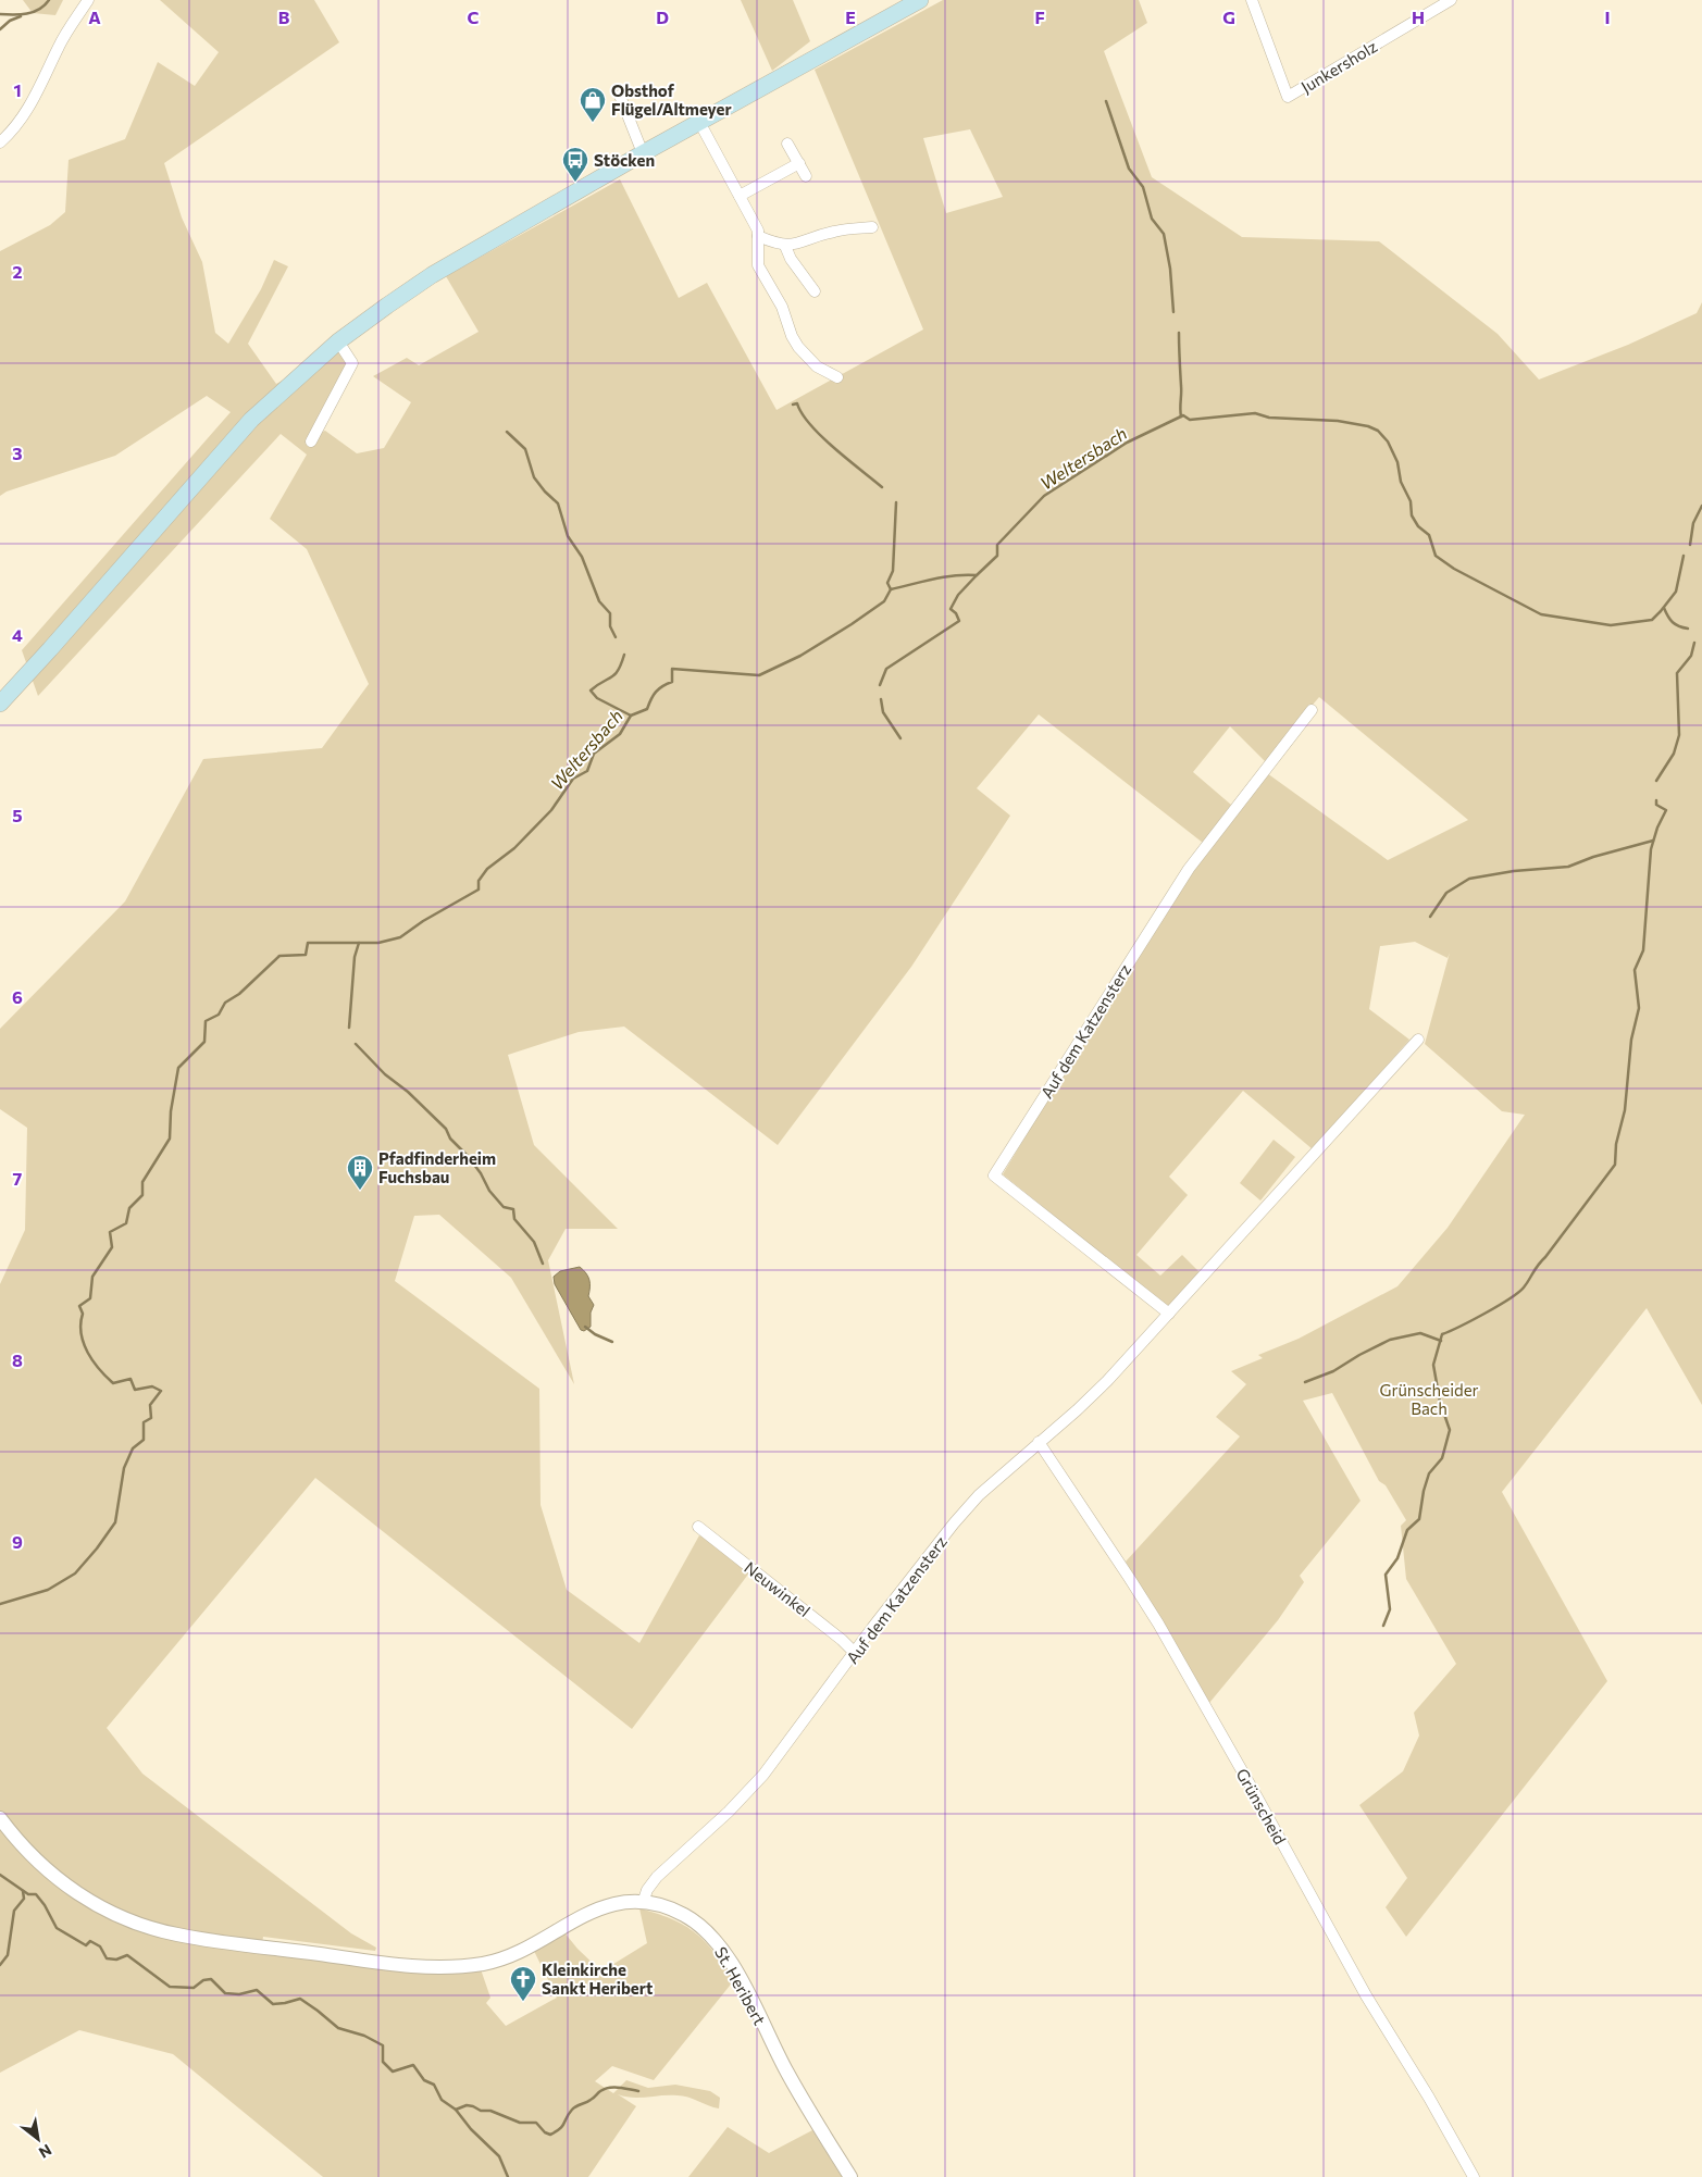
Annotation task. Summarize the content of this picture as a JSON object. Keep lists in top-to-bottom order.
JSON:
{
  "streets": {
    "street": [
      "Junkersholz",
      "Auf dem Katzensterz",
      "Neuwinkel",
      "Grünscheid",
      "St. Heribert"
    ]
  },
  "crossings": [
    ["Auf dem Katzensterz", "Neuwinkel"],
    ["Auf dem Katzensterz", "Grünscheid"],
    ["Auf dem Katzensterz", "St. Heribert"]
  ],
  "water": ["Weltersbach"],
  "parks": ["Grünscheider Bach"],
  "places": {
    "shop": ["Obsthof Flügel/Altmeyer"],
    "bus stop": ["Stöcken"],
    "building": ["Pfadfinderheim Fuchsbau"],
    "church": ["Kleinkirche Sankt Heribert"]
  },
  "north": "bottom right",
  "grid": {
    "columns": [
      "A",
      "B",
      "C",
      "D",
      "E",
      "F",
      "G",
      "H",
      "I"
    ],
    "rows": [
      "1",
      "2",
      "3",
      "4",
      "5",
      "6",
      "7",
      "8",
      "9"
    ]
  }
}
